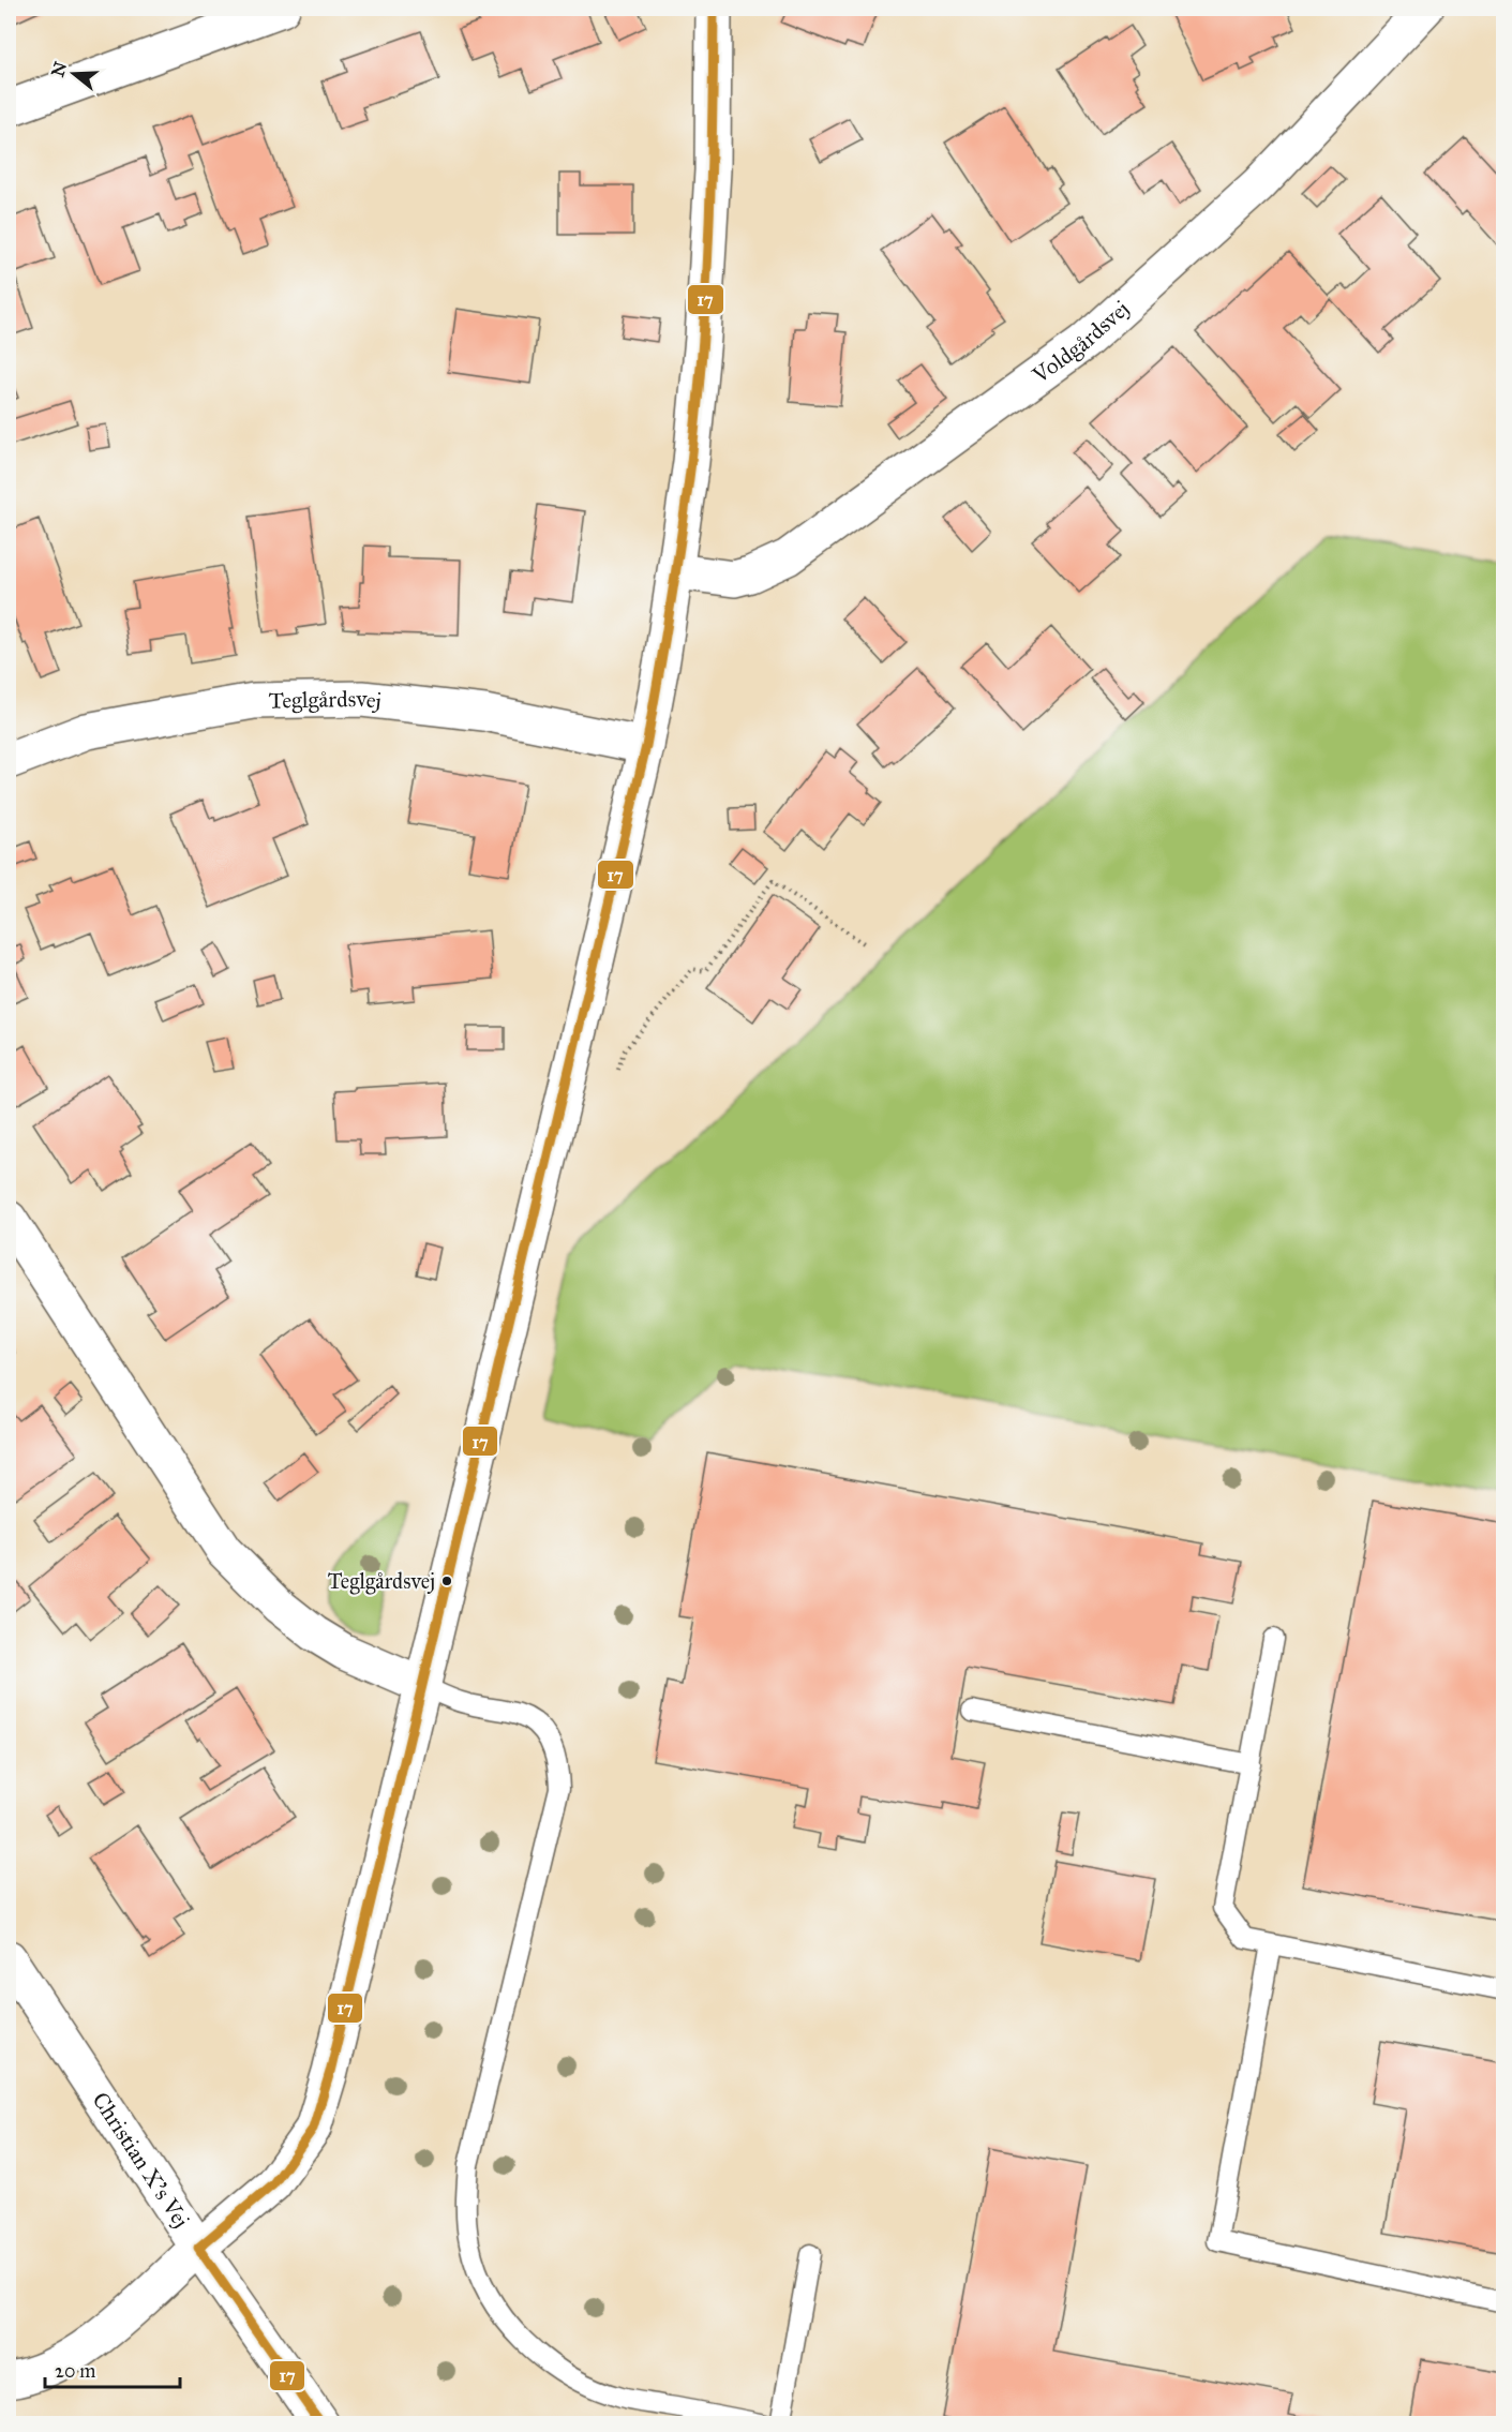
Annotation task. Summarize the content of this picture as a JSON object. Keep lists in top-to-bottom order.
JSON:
{
  "streets": {
    "street": ["Voldgårdsvej", "Teglgårdsvej", "Christian X's Vej"]
  },
  "places": ["Teglgårdsvej"],
  "lines": ["transit line 17"],
  "scale_bar": "20 m",
  "north": "left"
}
